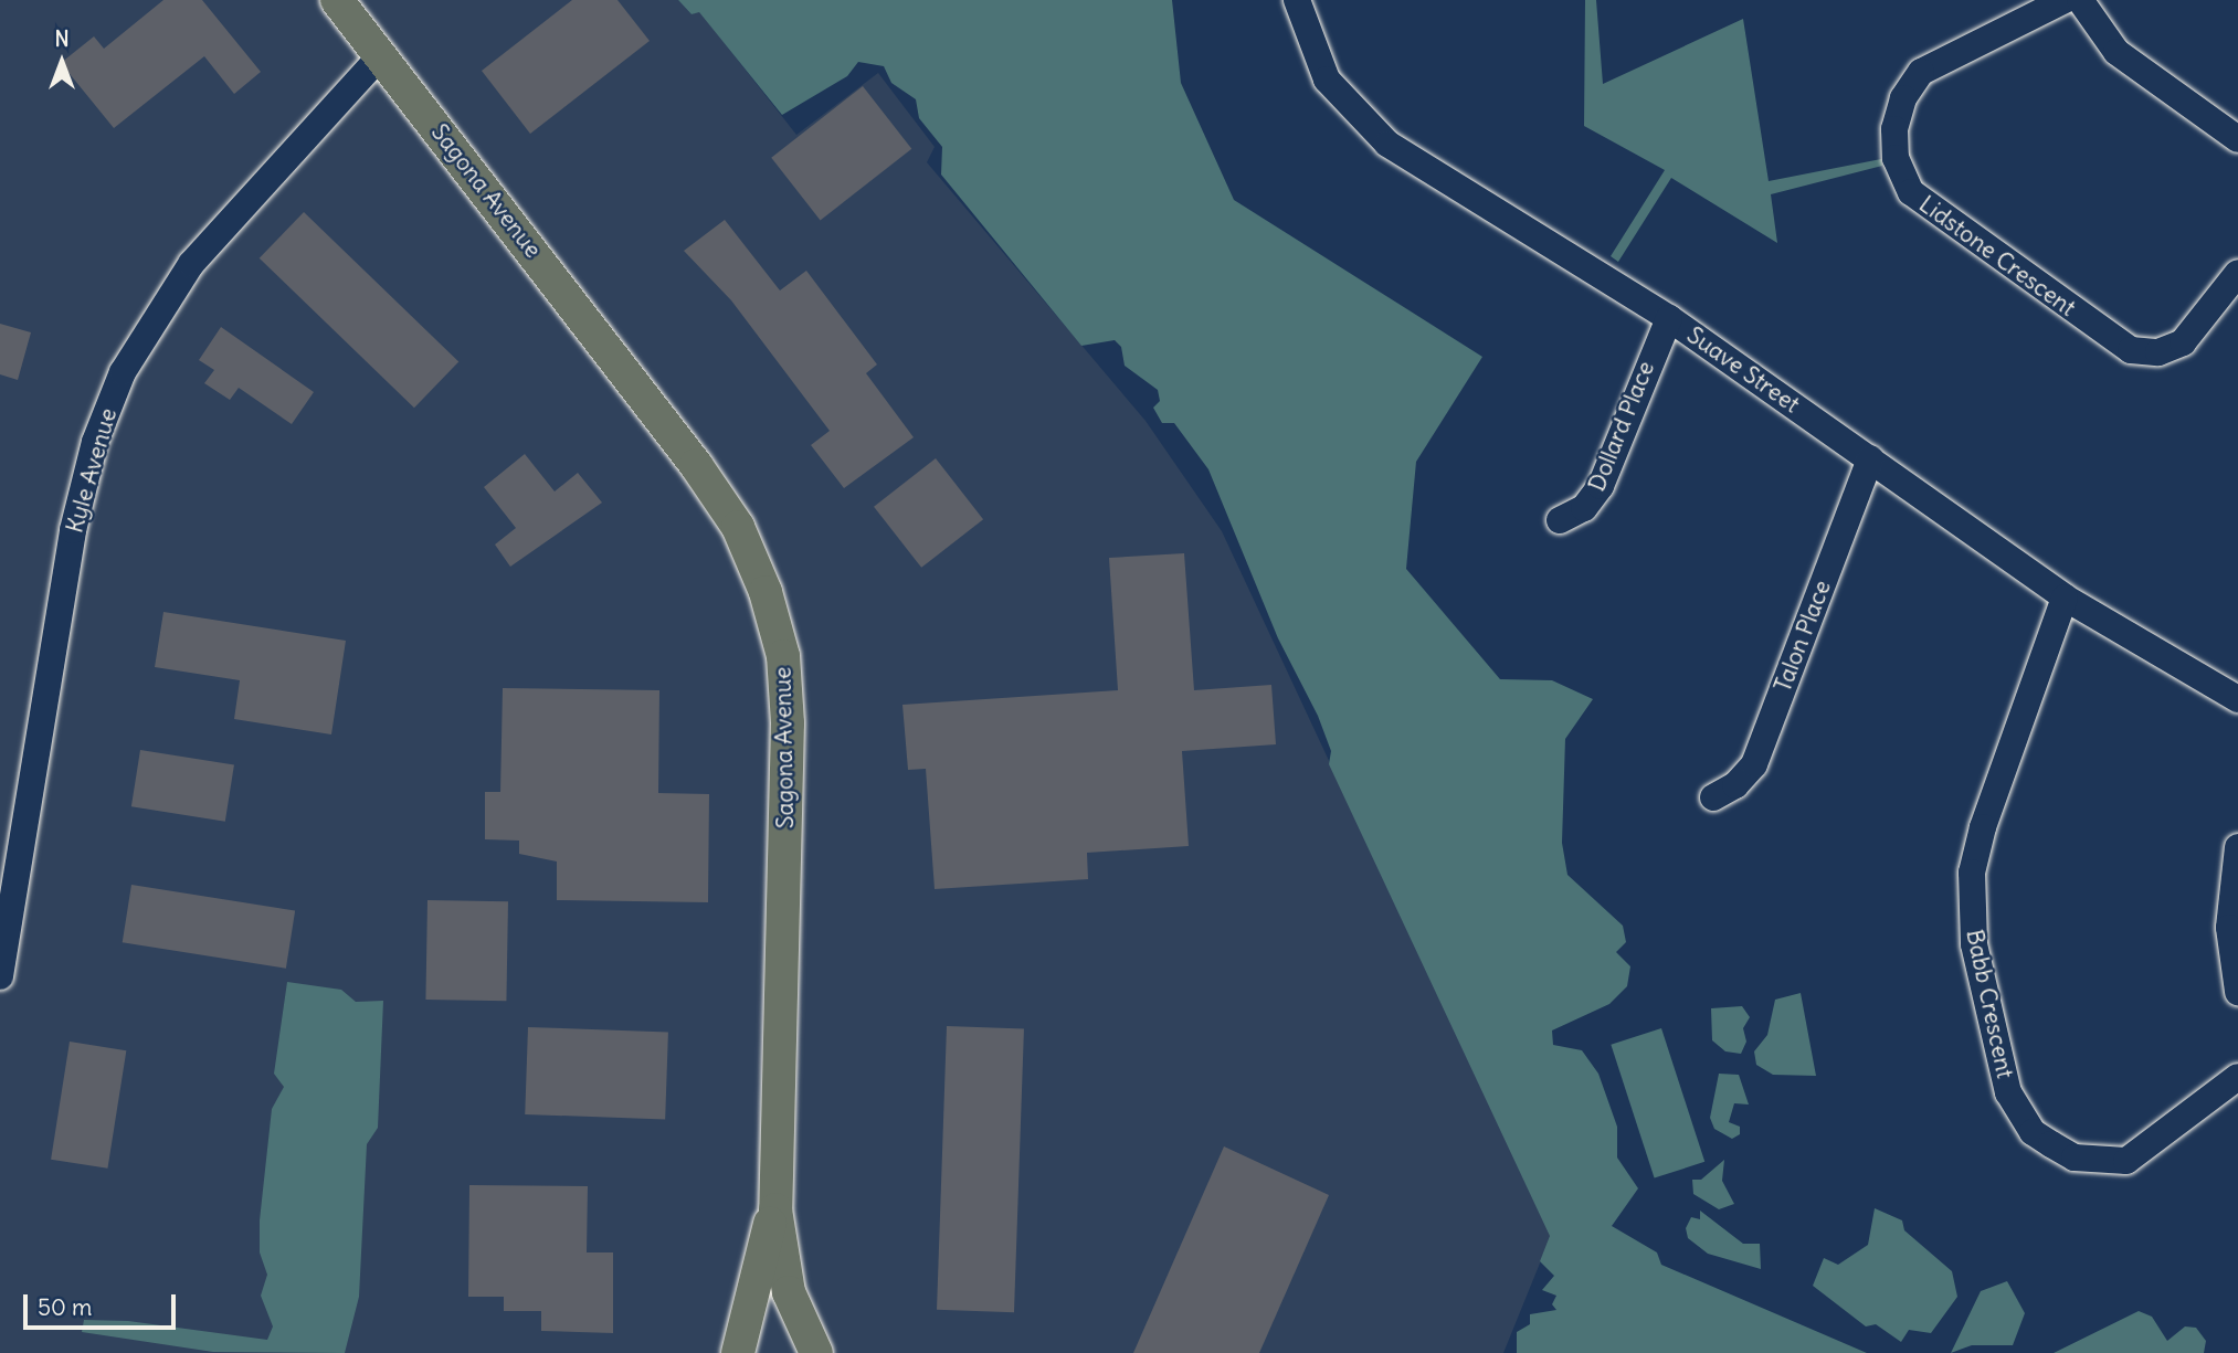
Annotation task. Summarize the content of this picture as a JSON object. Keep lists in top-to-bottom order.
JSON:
{
  "streets": {
    "main road": ["Sagona Avenue"],
    "street": [
      "Lidstone Crescent",
      "Suave Street",
      "Dollard Place",
      "Kyle Avenue",
      "Talon Place",
      "Babb Crescent"
    ]
  },
  "crossings": [
    ["Sagona Avenue", "Kyle Avenue"],
    ["Suave Street", "Dollard Place"],
    ["Suave Street", "Talon Place"],
    ["Suave Street", "Babb Crescent"]
  ],
  "scale_bar": "50 m",
  "north": "top"
}
